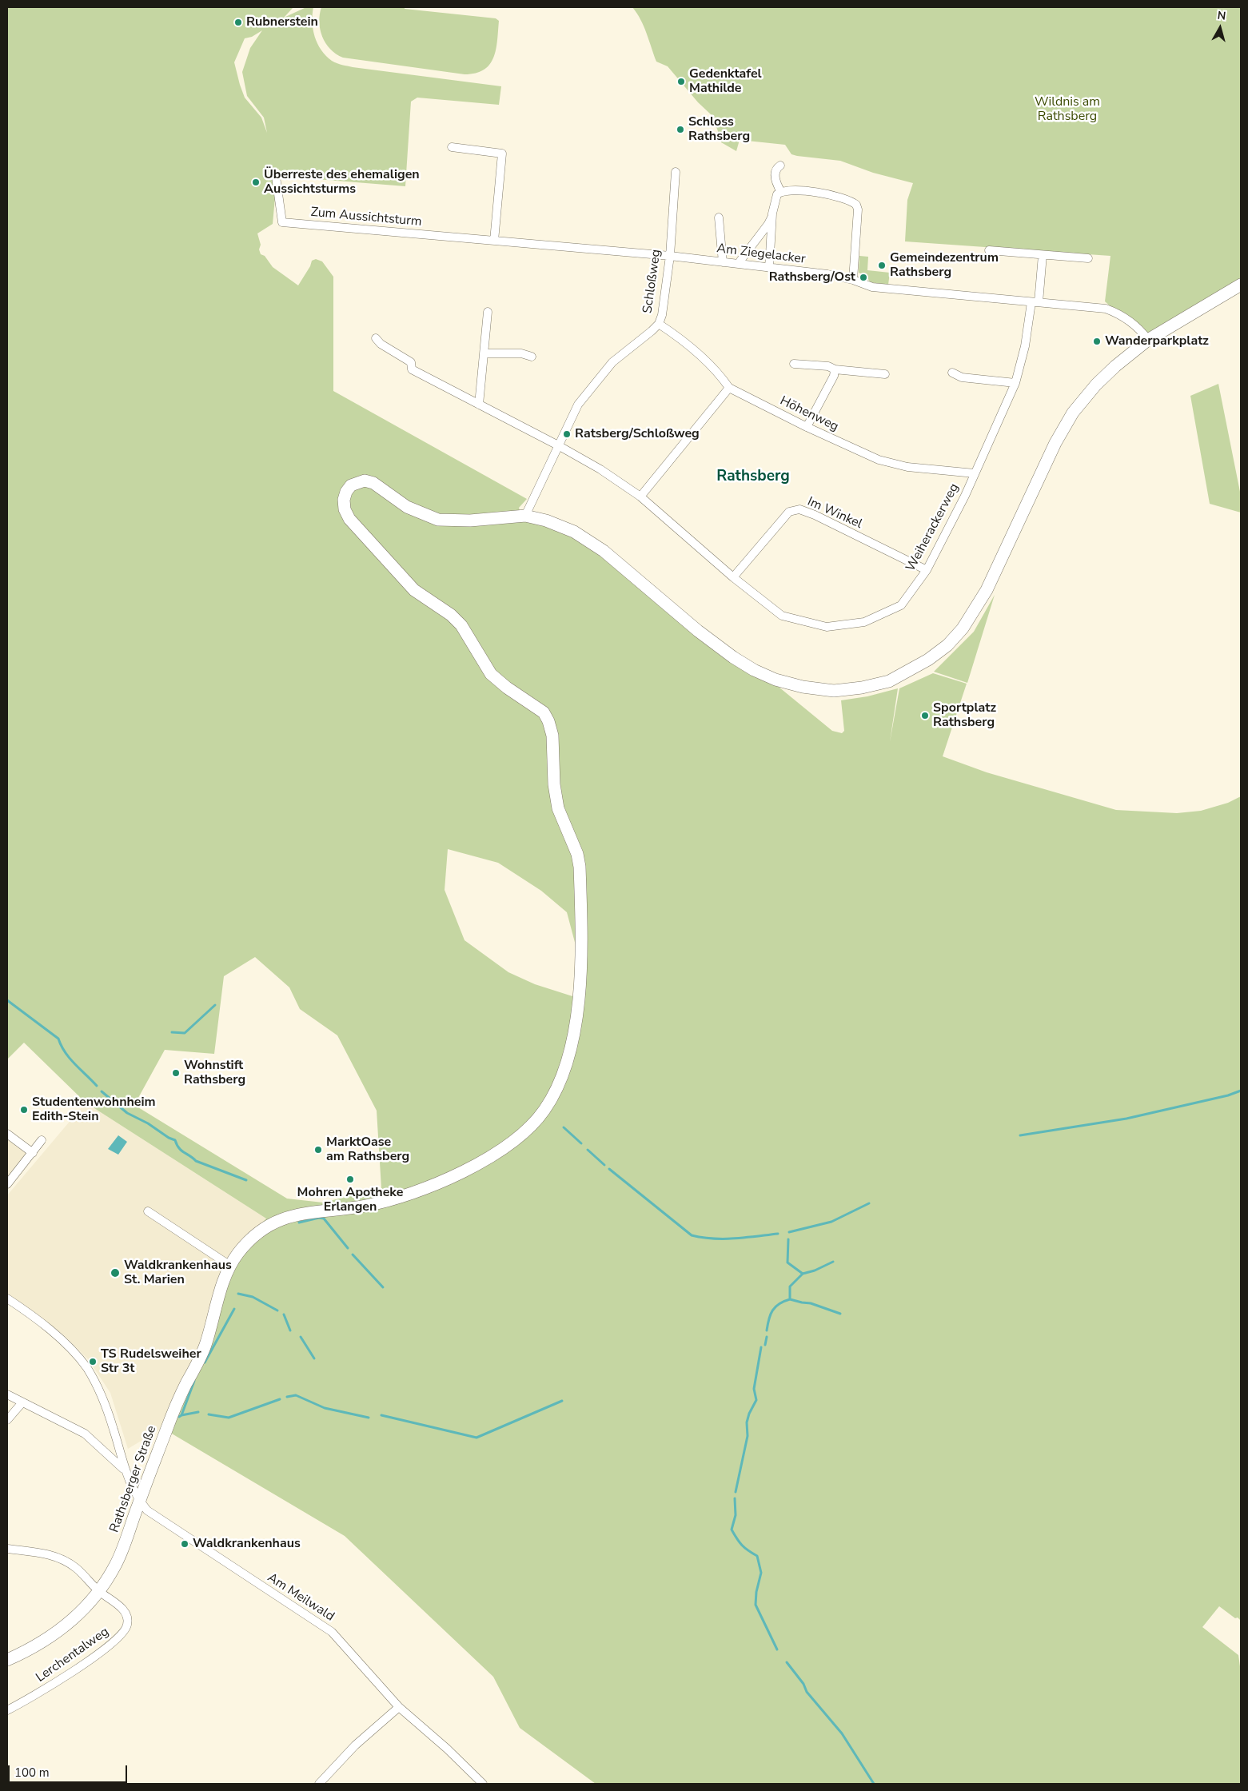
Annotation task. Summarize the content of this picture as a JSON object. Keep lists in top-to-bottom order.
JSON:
{
  "streets": {
    "street": [
      "Zum Aussichtsturm",
      "Am Ziegelacker",
      "Schloßweg",
      "Höhenweg",
      "Im Winkel",
      "Weiherackerweg",
      "Rathsberger Straße",
      "Am Meilwald",
      "Lerchentalweg"
    ]
  },
  "crossings": [
    ["Zum Aussichtsturm", "Am Ziegelacker"],
    ["Zum Aussichtsturm", "Schloßweg"],
    ["Am Ziegelacker", "Schloßweg"],
    ["Am Ziegelacker", "Weiherackerweg"],
    ["Schloßweg", "Höhenweg"],
    ["Schloßweg", "Weiherackerweg"],
    ["Schloßweg", "Rathsberger Straße"],
    ["Höhenweg", "Weiherackerweg"],
    ["Im Winkel", "Weiherackerweg"],
    ["Rathsberger Straße", "Am Meilwald"],
    ["Rathsberger Straße", "Lerchentalweg"]
  ],
  "districts": ["Rathsberg"],
  "parks": ["Wildnis am Rathsberg"],
  "places": [
    "Rubnerstein",
    "Gedenktafel Mathilde",
    "Schloss Rathsberg",
    "Überreste des ehemaligen Aussichtsturms",
    "Gemeindezentrum Rathsberg",
    "Rathsberg/Ost",
    "Wanderparkplatz",
    "Ratsberg/Schloßweg",
    "Sportplatz Rathsberg",
    "Wohnstift Rathsberg",
    "Studentenwohnheim Edith-Stein",
    "MarktOase am Rathsberg",
    "Mohren Apotheke Erlangen",
    "Waldkrankenhaus St. Marien",
    "TS Rudelsweiher Str 3t",
    "Waldkrankenhaus"
  ],
  "scale_bar": "100 m",
  "north": "top"
}
